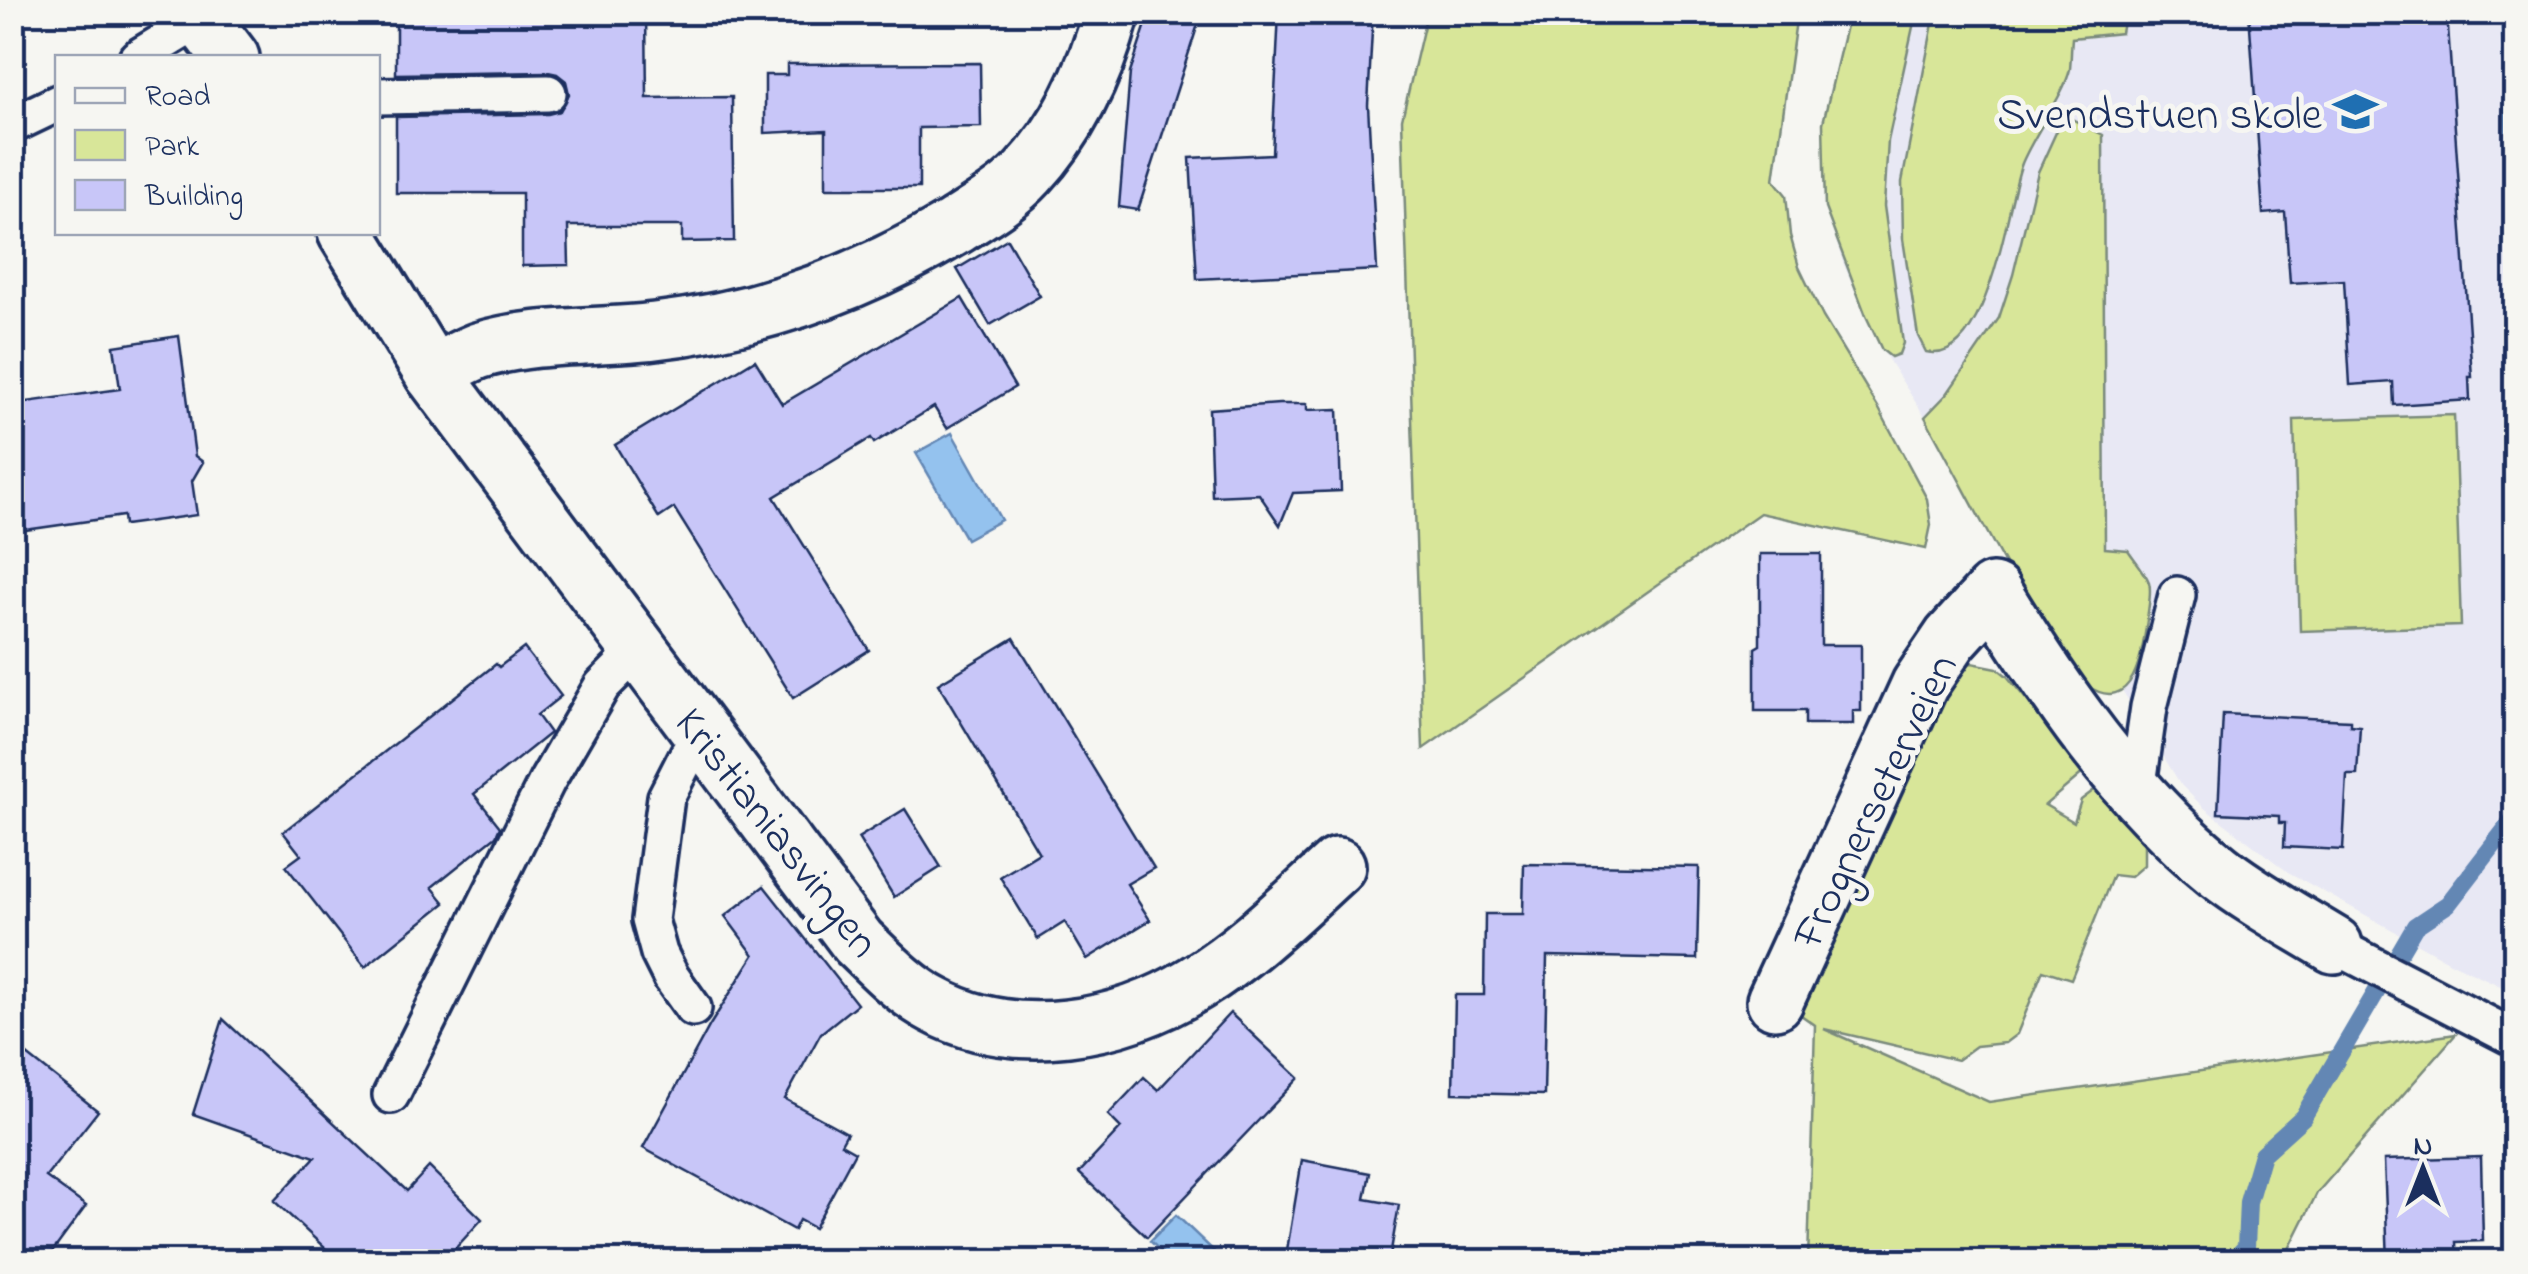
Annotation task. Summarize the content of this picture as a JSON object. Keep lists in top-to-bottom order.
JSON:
{
  "streets": {
    "street": ["Frognerseterveien", "Kristianiasvingen"]
  },
  "places": {
    "school or university": ["Svendstuen skole"]
  },
  "legend": ["Road", "Park", "Building"],
  "north": "top"
}
